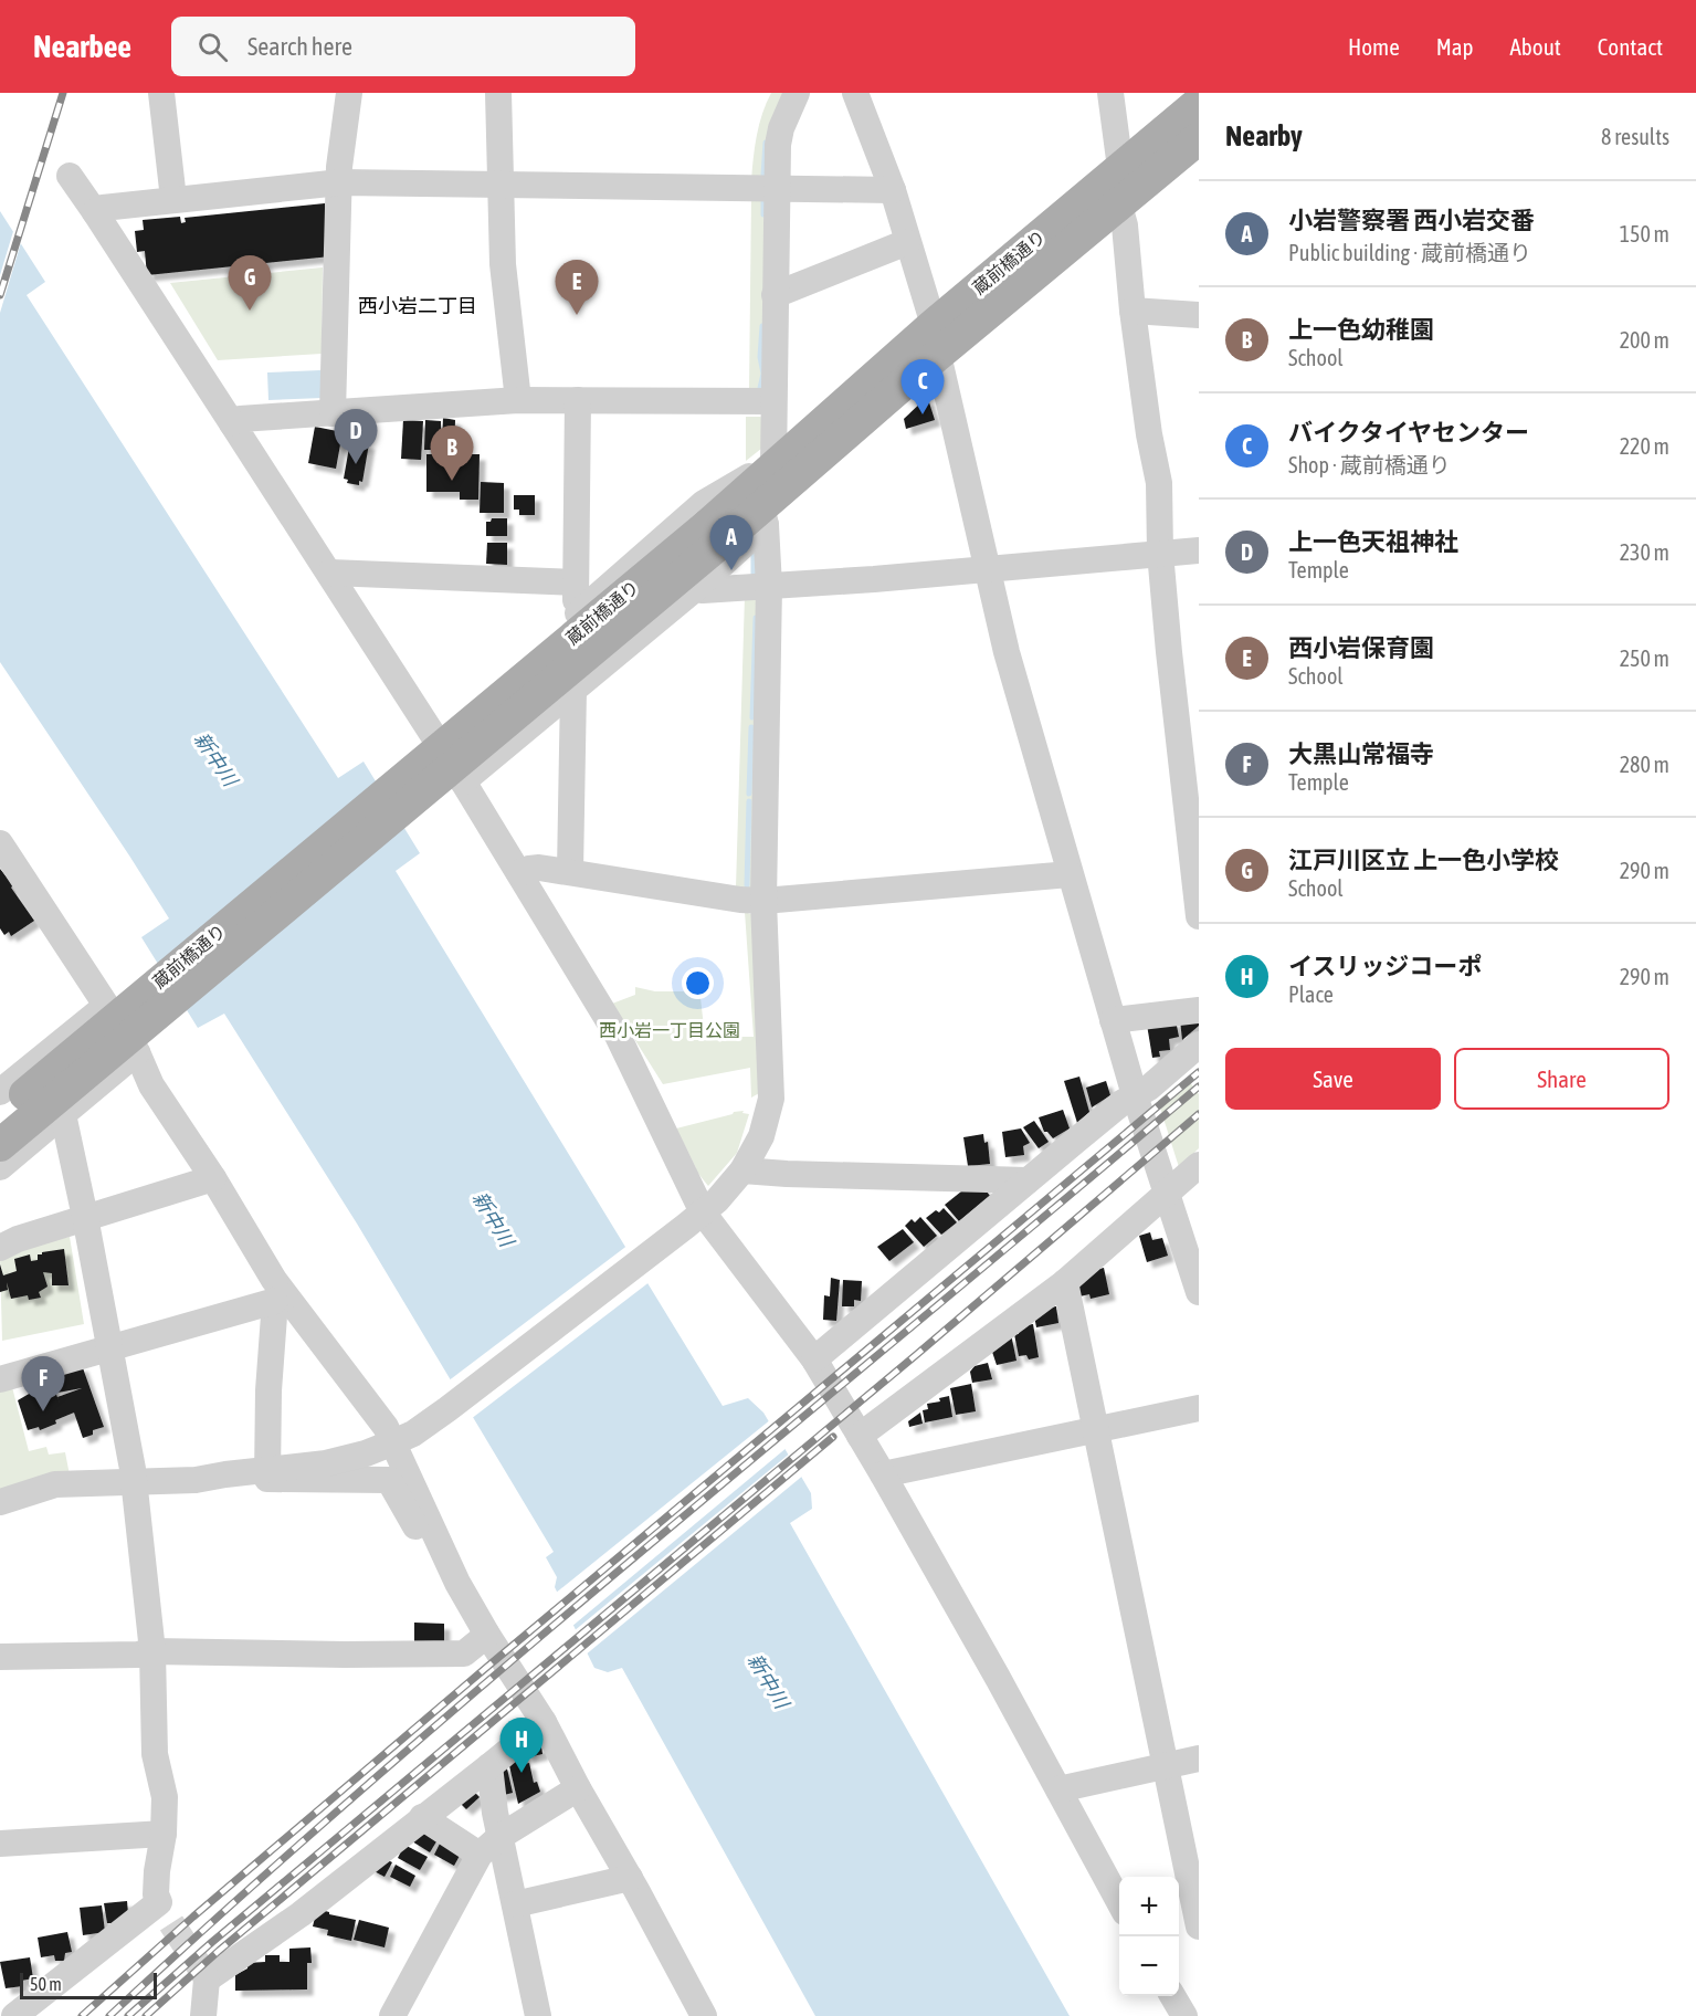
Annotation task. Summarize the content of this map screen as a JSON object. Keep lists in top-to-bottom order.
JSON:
{
  "streets": {
    "main road": ["蔵前橋通り"]
  },
  "districts": ["西小岩二丁目"],
  "water": ["新中川"],
  "parks": ["西小岩一丁目公園"],
  "scale_bar": "50 m",
  "page": {
    "header": "Nearbee",
    "search": "Search here",
    "nav": [
      "Home",
      "Map",
      "About",
      "Contact"
    ],
    "heading": ["Nearby", "8 results"],
    "list": [
      {
        "mark": "A",
        "name": "小岩警察署 西小岩交番",
        "note": "Public building · 蔵前橋通り",
        "value": "150 m"
      },
      {
        "mark": "B",
        "name": "上一色幼稚園",
        "note": "School",
        "value": "200 m"
      },
      {
        "mark": "C",
        "name": "バイクタイヤセンター",
        "note": "Shop · 蔵前橋通り",
        "value": "220 m"
      },
      {
        "mark": "D",
        "name": "上一色天祖神社",
        "note": "Temple",
        "value": "230 m"
      },
      {
        "mark": "E",
        "name": "西小岩保育園",
        "note": "School",
        "value": "250 m"
      },
      {
        "mark": "F",
        "name": "大黒山常福寺",
        "note": "Temple",
        "value": "280 m"
      },
      {
        "mark": "G",
        "name": "江戸川区立 上一色小学校",
        "note": "School",
        "value": "290 m"
      },
      {
        "mark": "H",
        "name": "イスリッジコーポ",
        "note": "Place",
        "value": "290 m"
      }
    ],
    "pins": [
      "G",
      "E",
      "C",
      "D",
      "B",
      "A",
      "F",
      "H"
    ],
    "buttons": ["Save", "Share"],
    "map_buttons": ["+", "−"],
    "scale": "50 m"
  }
}
